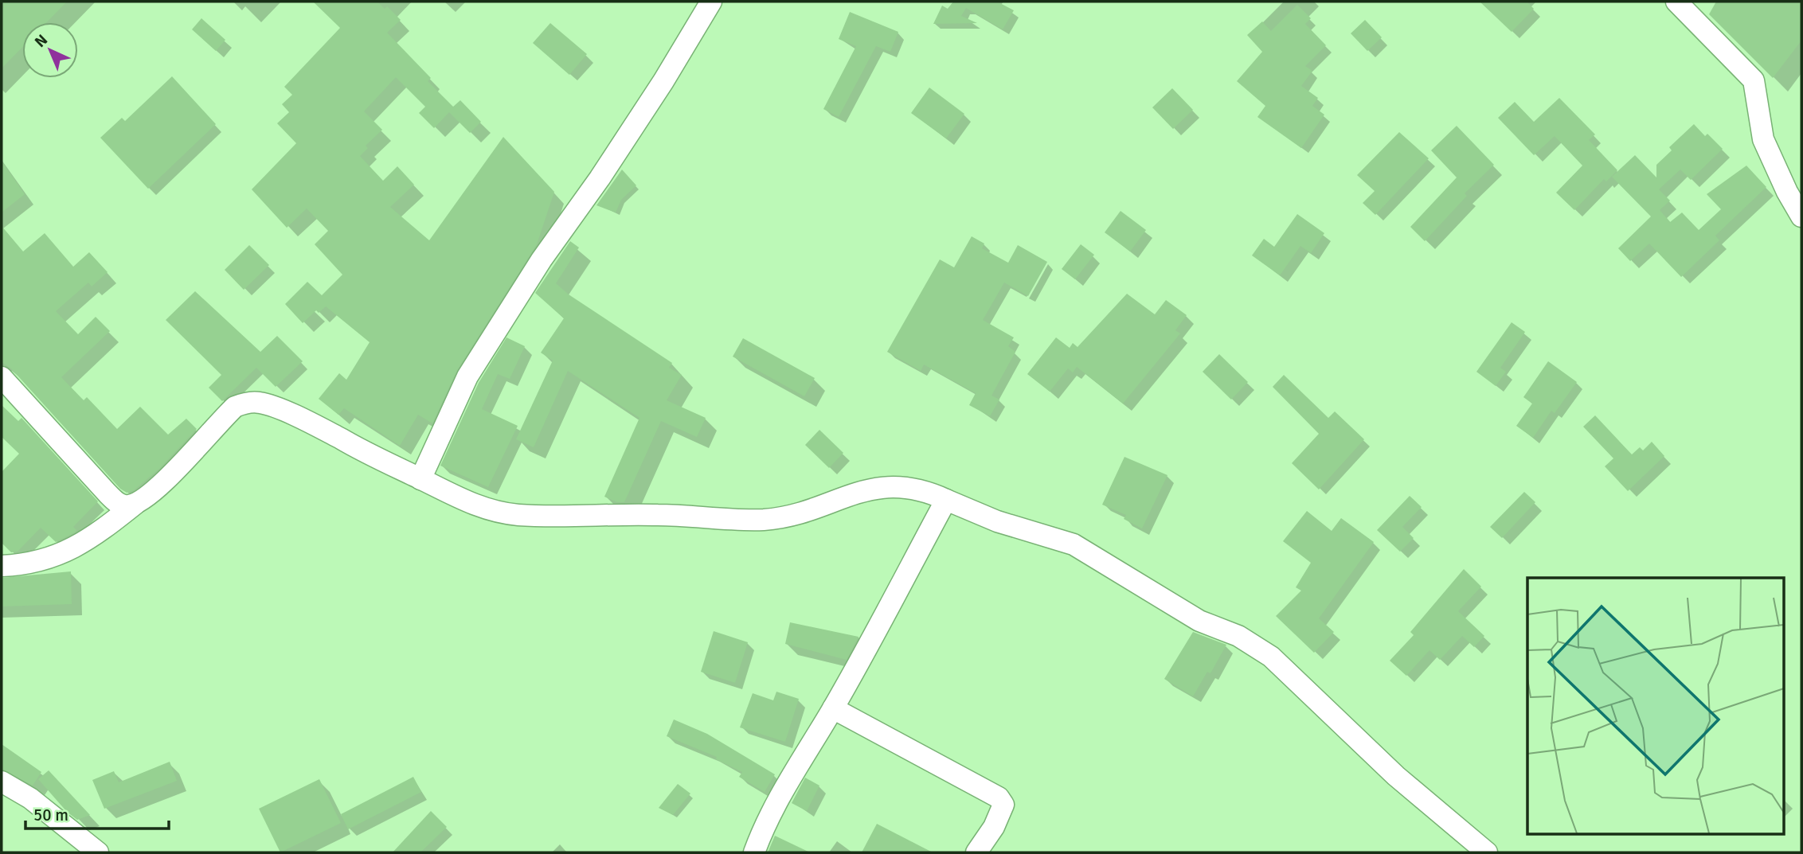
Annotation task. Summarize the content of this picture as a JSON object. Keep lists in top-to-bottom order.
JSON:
{
  "scale_bar": "50 m",
  "north": "top left"
}
